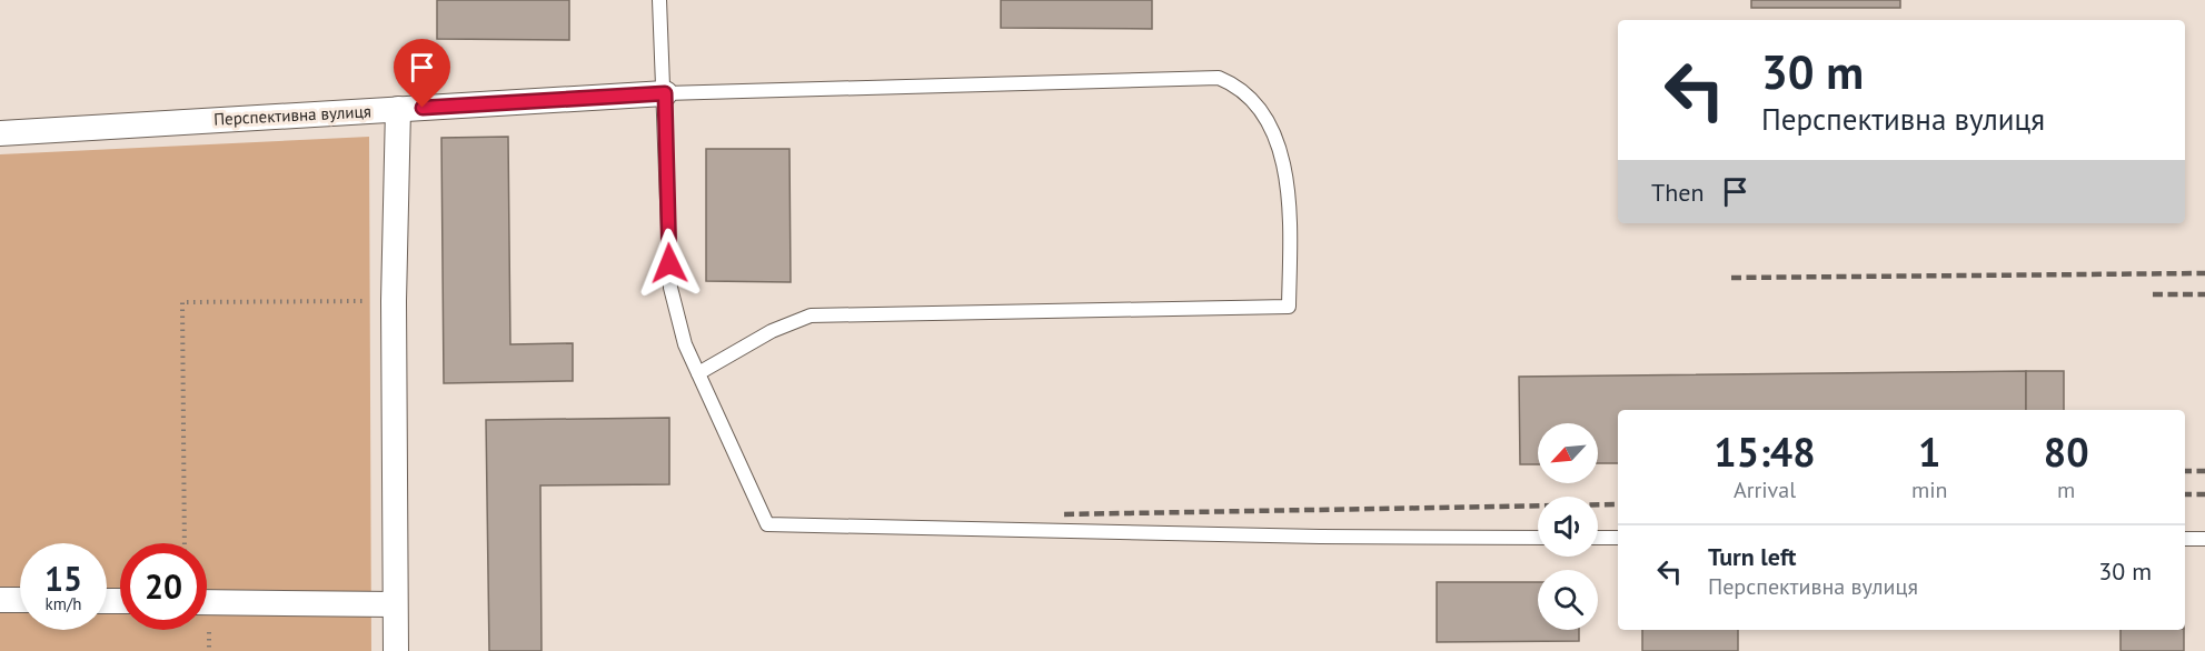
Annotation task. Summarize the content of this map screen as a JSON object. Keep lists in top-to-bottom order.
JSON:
{
  "streets": {
    "street": ["Перспективна вулиця"]
  },
  "north": "bottom left",
  "page": {
    "turn": ["30 m", "Перспективна вулиця"],
    "then": "Then",
    "eta": [
      "15:48",
      "Arrival",
      "1",
      "min",
      "80",
      "m"
    ],
    "list": [
      {
        "name": "Turn left",
        "note": "Перспективна вулиця",
        "value": "30 m"
      }
    ],
    "speed": "15 km/h",
    "limit": "20"
  }
}
